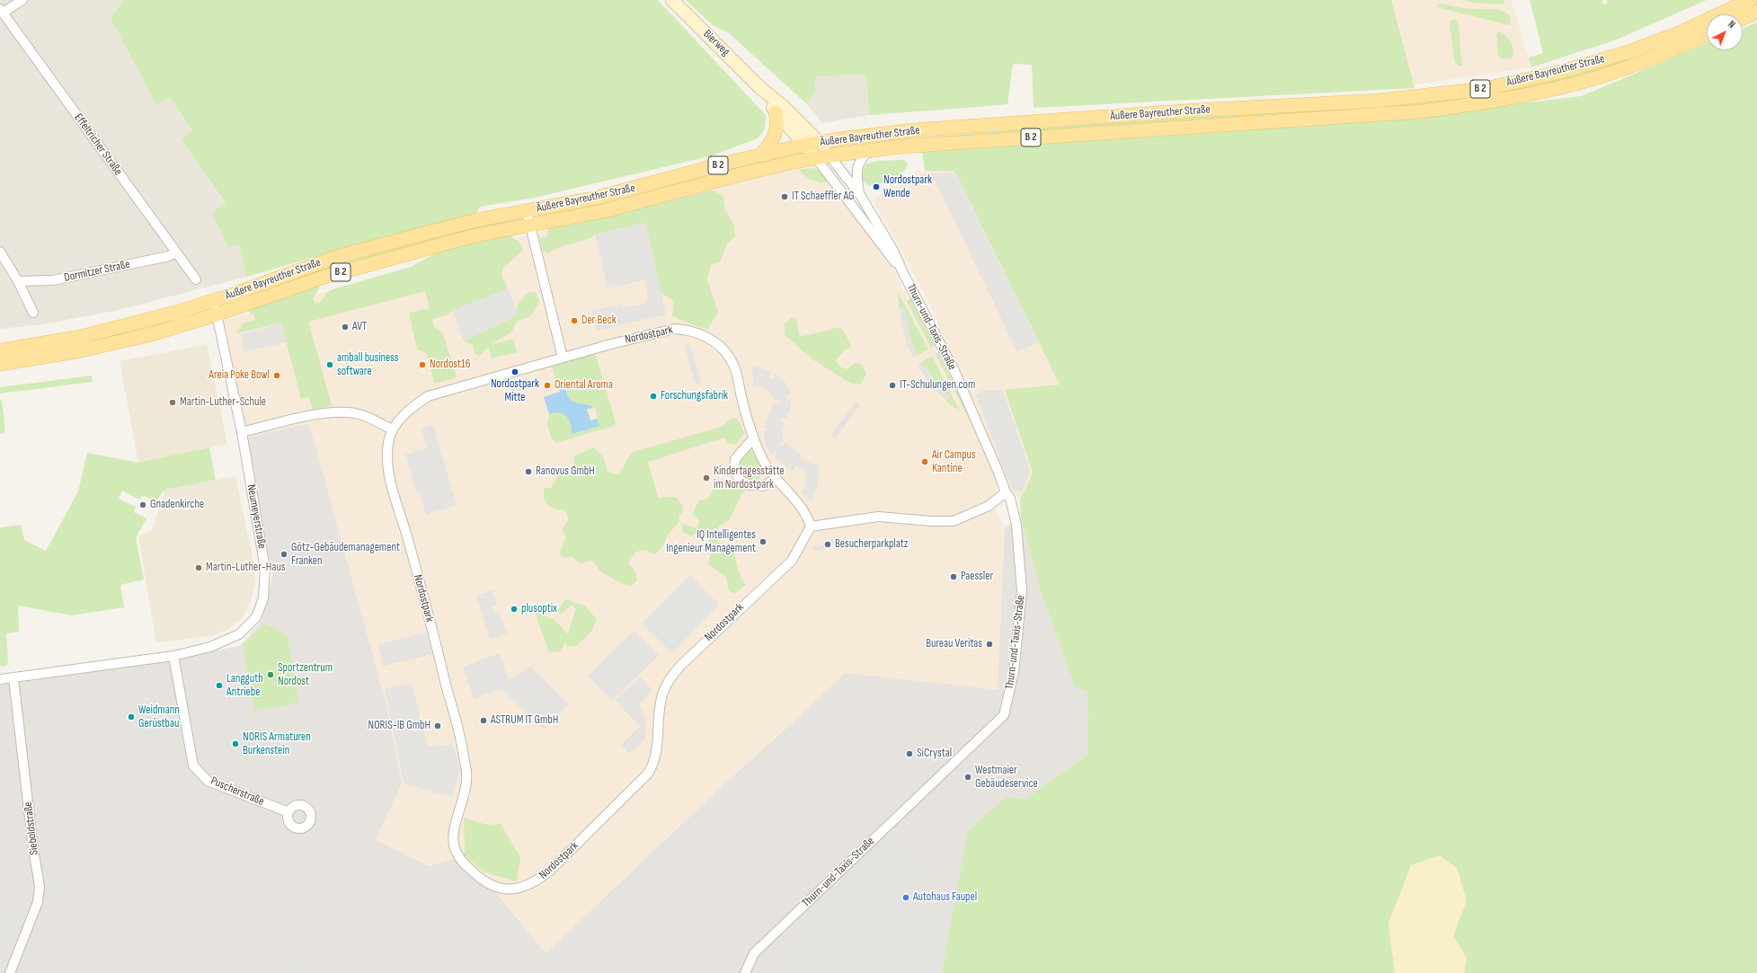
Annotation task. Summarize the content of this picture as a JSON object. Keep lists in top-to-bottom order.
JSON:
{
  "streets": {
    "main road": ["Bierweg", "Äußere Bayreuther Straße", "B 2"],
    "street": [
      "Effeltricher Straße",
      "Dormitzer Straße",
      "Thurn-und-Taxis-Straße",
      "Nordostpark",
      "Neumeyerstraße",
      "Puscherstraße",
      "Sieboldstraße"
    ]
  },
  "crossings": [
    ["Bierweg", "Äußere Bayreuther Straße"],
    ["Bierweg", "Thurn-und-Taxis-Straße"],
    ["Äußere Bayreuther Straße", "Thurn-und-Taxis-Straße"],
    ["Äußere Bayreuther Straße", "Neumeyerstraße"],
    ["Effeltricher Straße", "Dormitzer Straße"],
    ["Neumeyerstraße", "Puscherstraße"],
    ["Neumeyerstraße", "Sieboldstraße"]
  ],
  "places": [
    "Nordostpark Wende",
    "IT Schaeffler AG",
    "Der Beck",
    "AVT",
    "amball business software",
    "Nordost16",
    "Nordostpark Mitte",
    "Areia Poke Bowl",
    "Oriental Aroma",
    "IT-Schulungen.com",
    "Forschungsfabrik",
    "Martin-Luther-Schule",
    "Air Campus Kantine",
    "Ranovus GmbH",
    "Kindertagesstätte im Nordostpark",
    "Gnadenkirche",
    "IQ Intelligentes Ingenieur Management",
    "Besucherparkplatz",
    "Götz-Gebäudemanagement Franken",
    "Martin-Luther-Haus",
    "Paessler",
    "plusoptix",
    "Bureau Veritas",
    "Sportzentrum Nordost",
    "Langguth Antriebe",
    "Weidmann Gerüstbau",
    "ASTRUM IT GmbH",
    "NORIS-IB GmbH",
    "NORIS Armaturen Burkenstein",
    "SiCrystal",
    "Westmaier Gebäudeservice",
    "Autohaus Faupel"
  ],
  "north": "top right"
}
